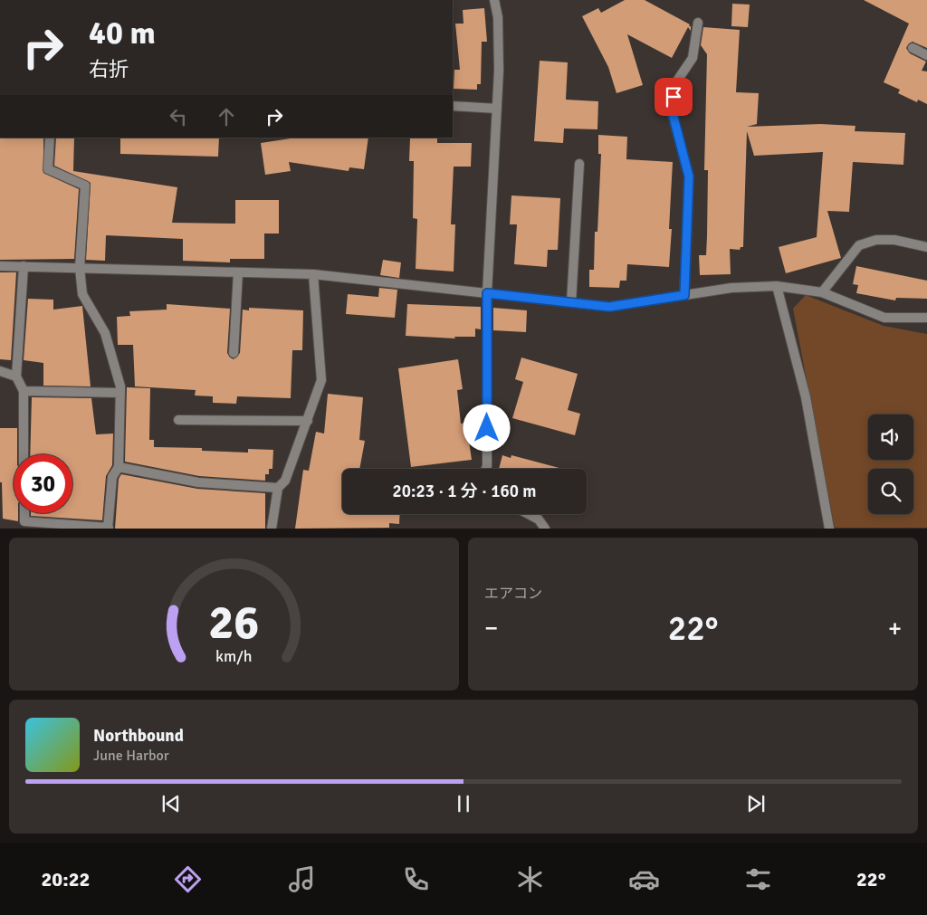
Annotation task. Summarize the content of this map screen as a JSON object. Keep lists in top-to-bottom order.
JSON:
{
  "page": {
    "turn": ["40 m", "右折"],
    "limit": "30",
    "trip": "20:23 · 1 分 · 160 m",
    "tile": "エアコン",
    "heat": ["−", "22°", "+"],
    "song": ["Northbound", "June Harbor"],
    "tabs": ["20:22", "22°"],
    "gauge": ["26", "km/h"]
  }
}
